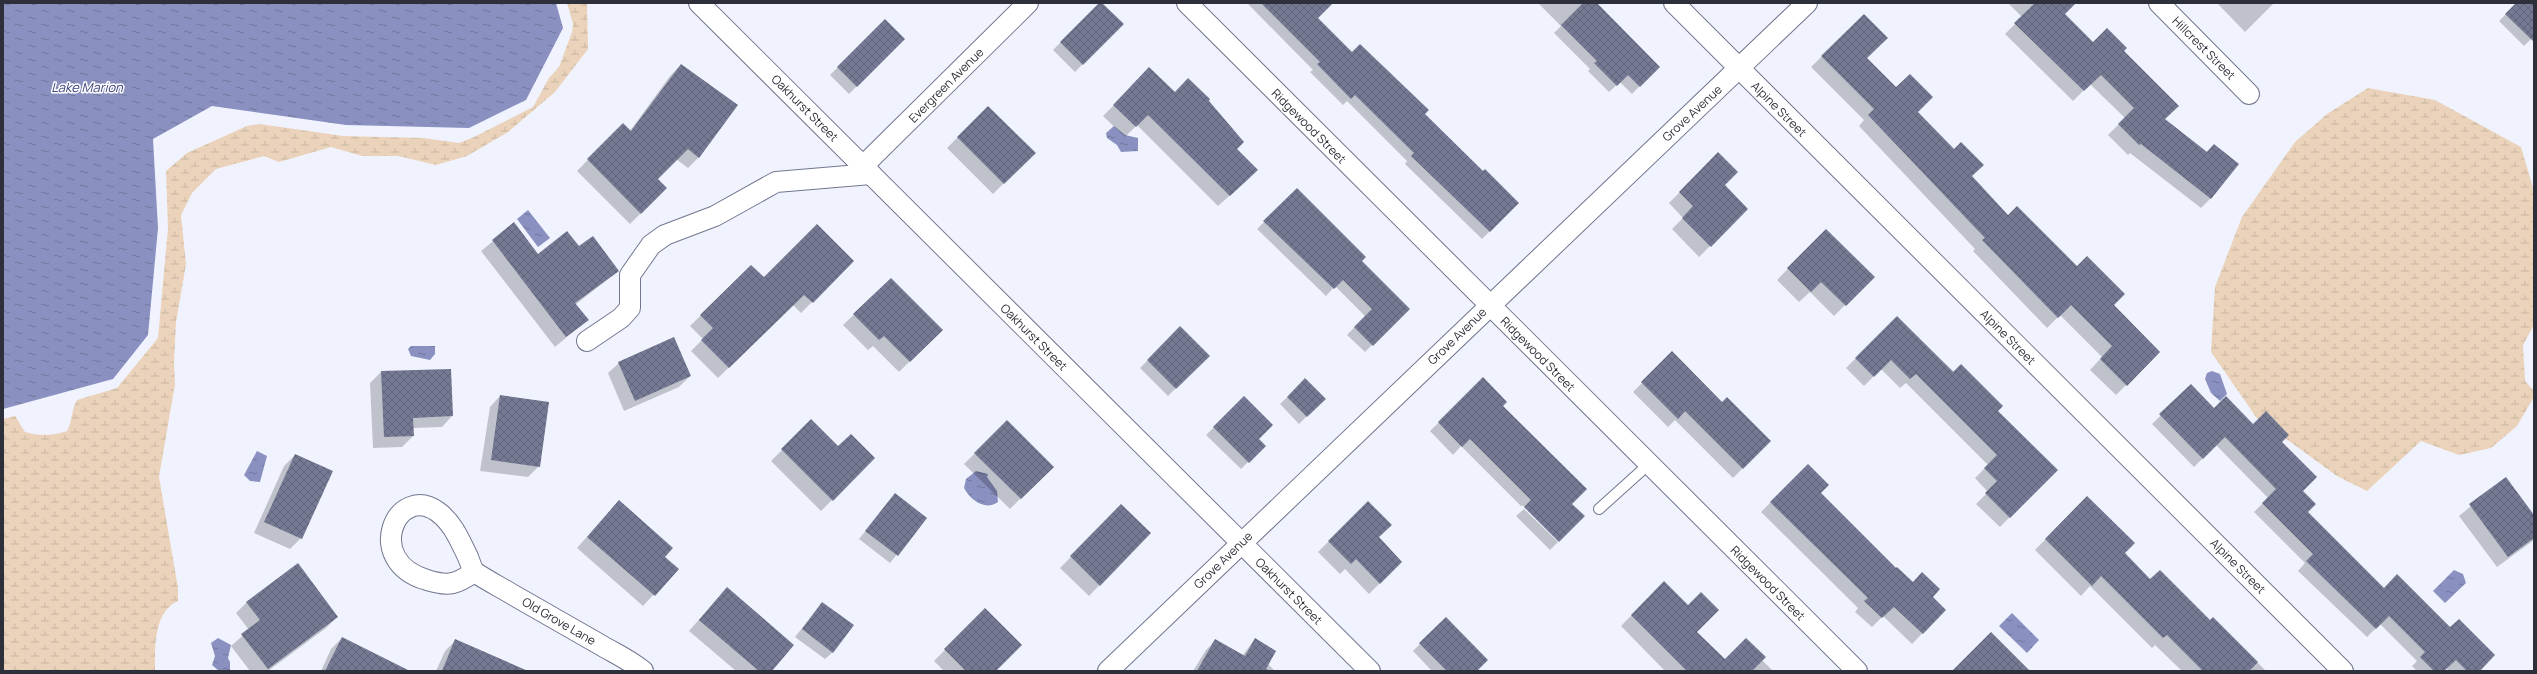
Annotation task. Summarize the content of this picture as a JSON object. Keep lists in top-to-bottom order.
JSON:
{
  "streets": {
    "street": [
      "Hillcrest Street",
      "Evergreen Avenue",
      "Oakhurst Street",
      "Alpine Street",
      "Grove Avenue",
      "Ridgewood Street",
      "Old Grove Lane"
    ]
  },
  "crossings": [
    ["Evergreen Avenue", "Oakhurst Street"],
    ["Oakhurst Street", "Grove Avenue"],
    ["Alpine Street", "Grove Avenue"],
    ["Grove Avenue", "Ridgewood Street"]
  ],
  "water": ["Lake Marion"]
}
